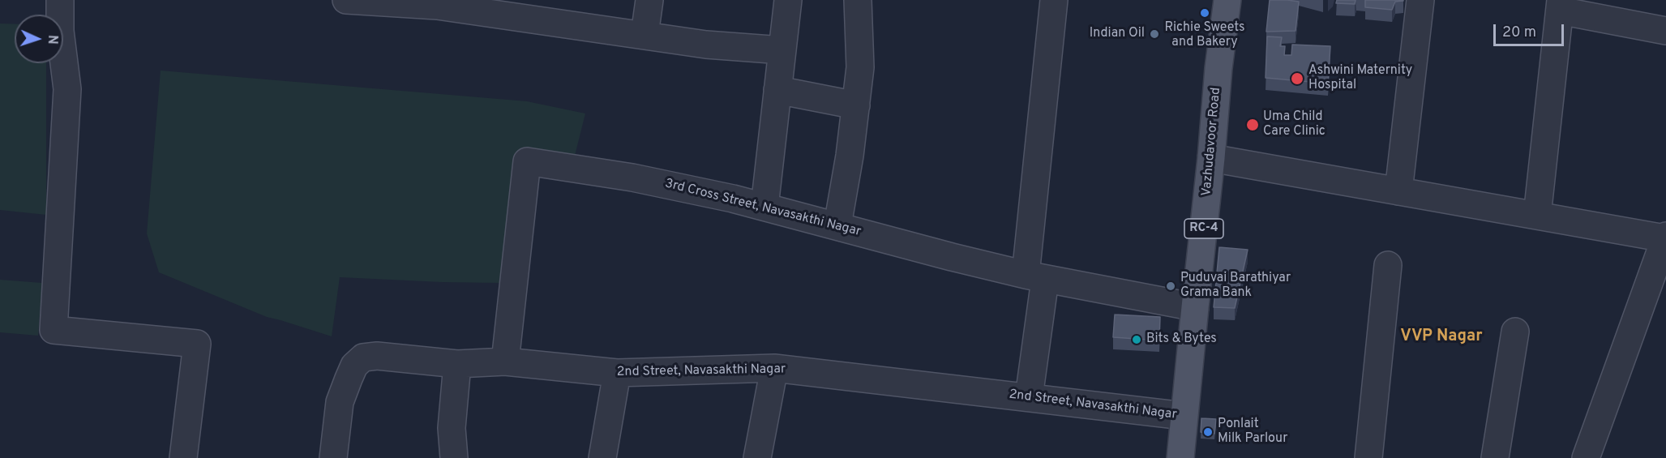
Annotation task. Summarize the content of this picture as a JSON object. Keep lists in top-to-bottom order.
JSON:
{
  "streets": {
    "main road": ["Vazhudavoor Road", "RC-4"],
    "street": ["3rd Cross Street, Navasakthi Nagar", "2nd Street, Navasakthi Nagar"]
  },
  "crossings": [
    ["Vazhudavoor Road", "3rd Cross Street, Navasakthi Nagar"],
    ["Vazhudavoor Road", "2nd Street, Navasakthi Nagar"],
    ["3rd Cross Street, Navasakthi Nagar", "2nd Street, Navasakthi Nagar"]
  ],
  "districts": ["VVP Nagar"],
  "places": [
    "Richie Sweets and Bakery",
    "Indian Oil",
    "Ashwini Maternity Hospital",
    "Uma Child Care Clinic",
    "Puduvai Barathiyar Grama Bank",
    "Bits & Bytes",
    "Ponlait Milk Parlour"
  ],
  "scale_bar": "20 m",
  "north": "right"
}
